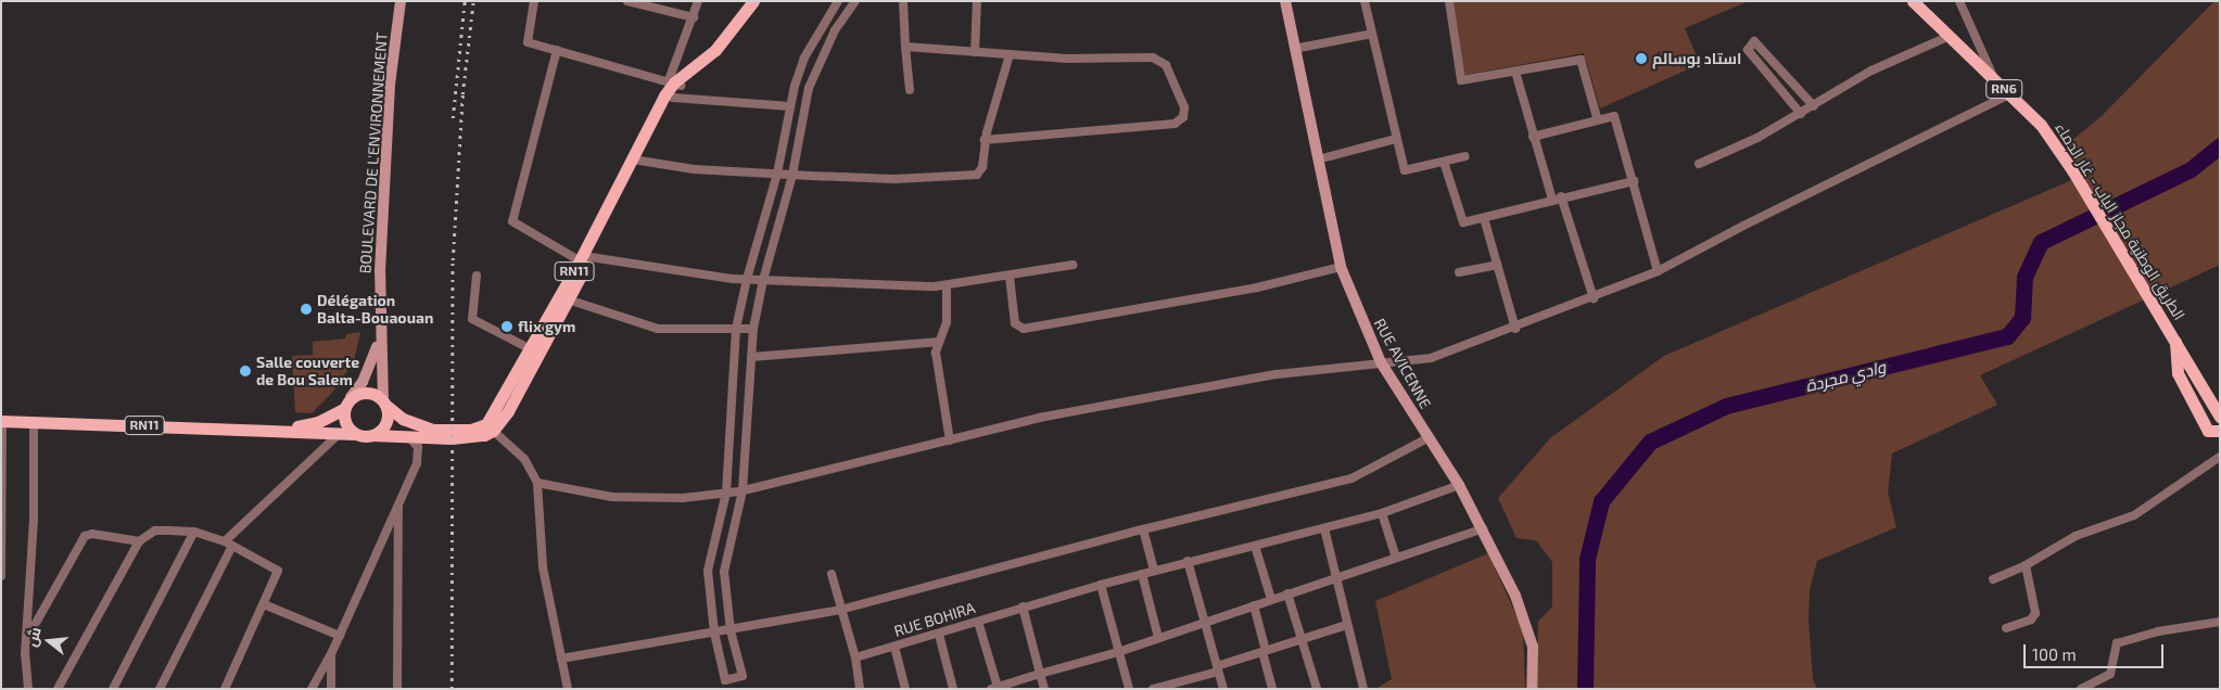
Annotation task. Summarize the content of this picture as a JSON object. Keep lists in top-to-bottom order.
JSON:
{
  "streets": {
    "main road": ["RN6", "الطريق الوطنية مجاز الباب - غار الدماء", "RN11"],
    "street": ["BOULEVARD DE L'ENVIRONNEMENT", "RUE AVICENNE", "RUE BOHIRA"]
  },
  "crossings": [
    ["BOULEVARD DE L'ENVIRONNEMENT", "RN11"],
    ["RUE AVICENNE", "RUE BOHIRA"]
  ],
  "water": ["وادي مجردة"],
  "places": [
    "استاد بوسالم",
    "Délégation Balta-Bouaouan",
    "flix gym",
    "Salle couverte de Bou Salem"
  ],
  "scale_bar": "100 m",
  "north": "left"
}
